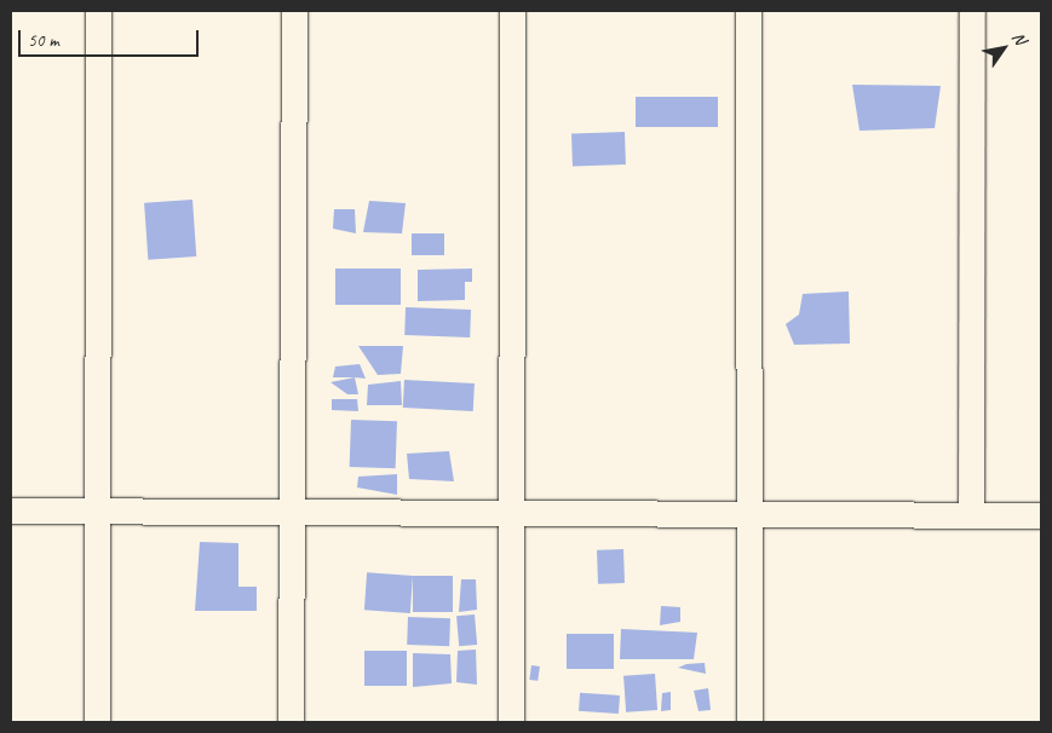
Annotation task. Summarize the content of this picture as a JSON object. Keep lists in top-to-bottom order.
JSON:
{
  "scale_bar": "50 m",
  "north": "top right"
}
